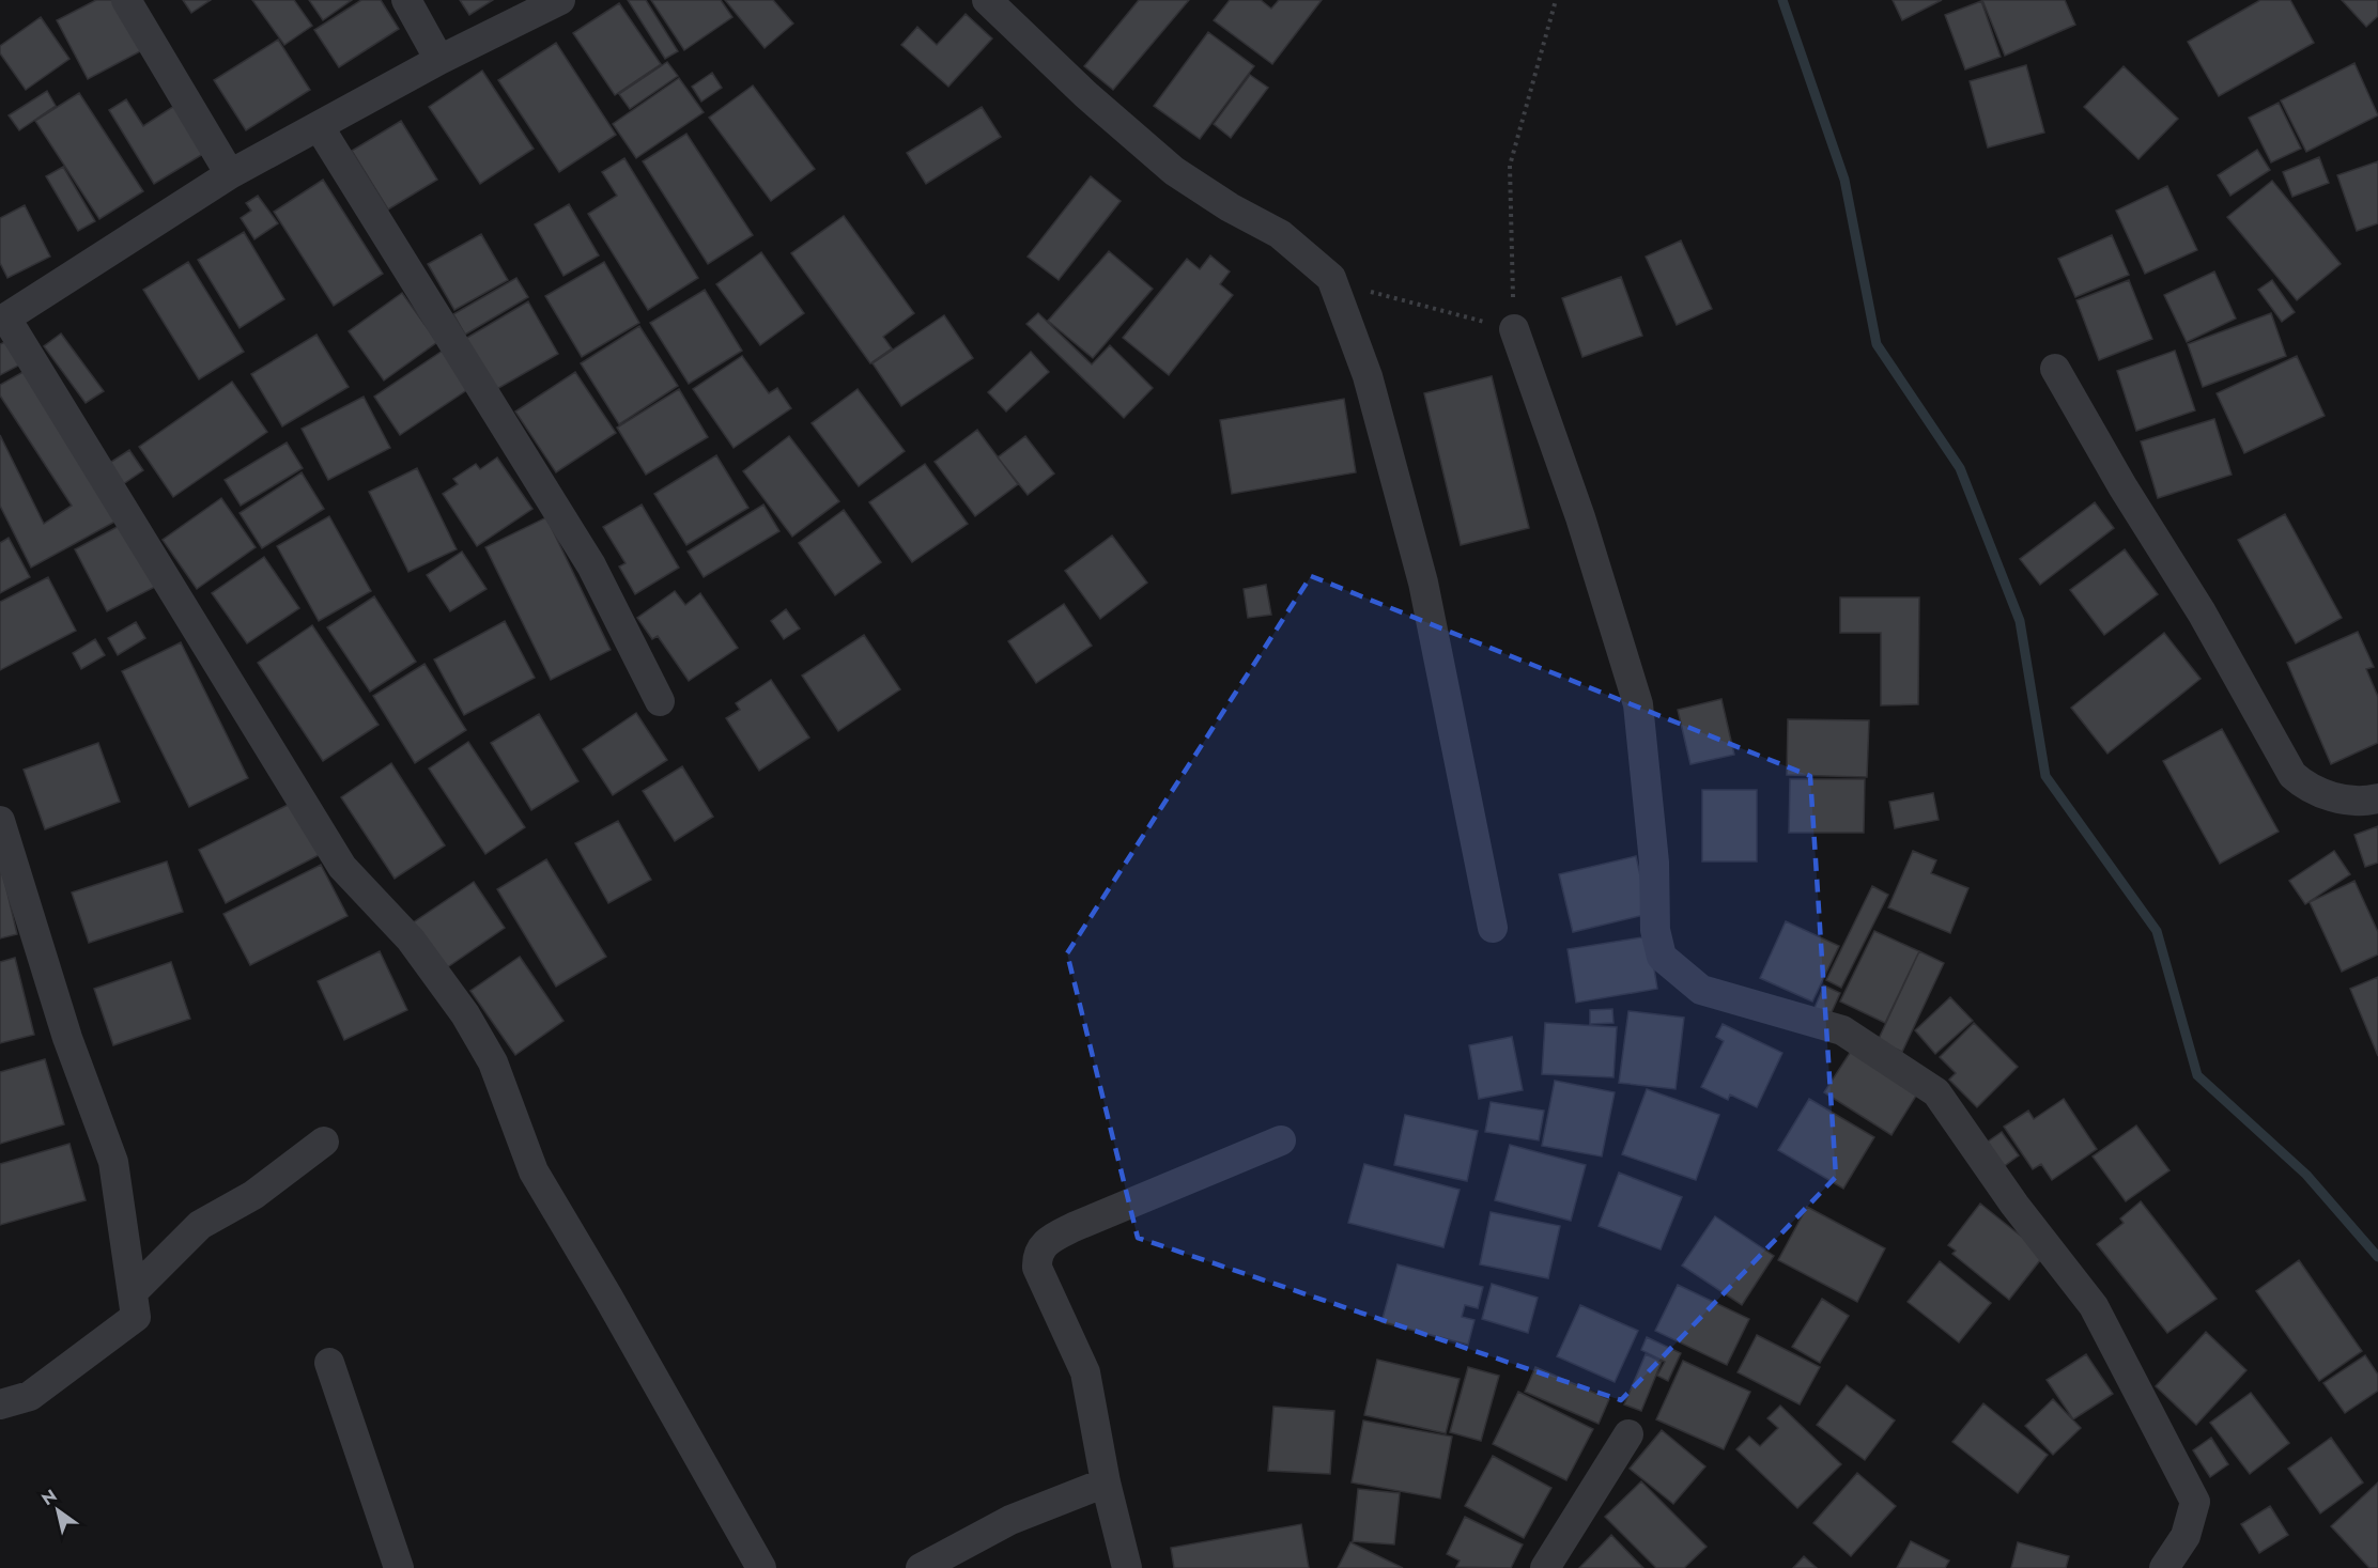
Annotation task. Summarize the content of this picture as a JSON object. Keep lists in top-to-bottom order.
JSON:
{
  "north": "top left"
}
